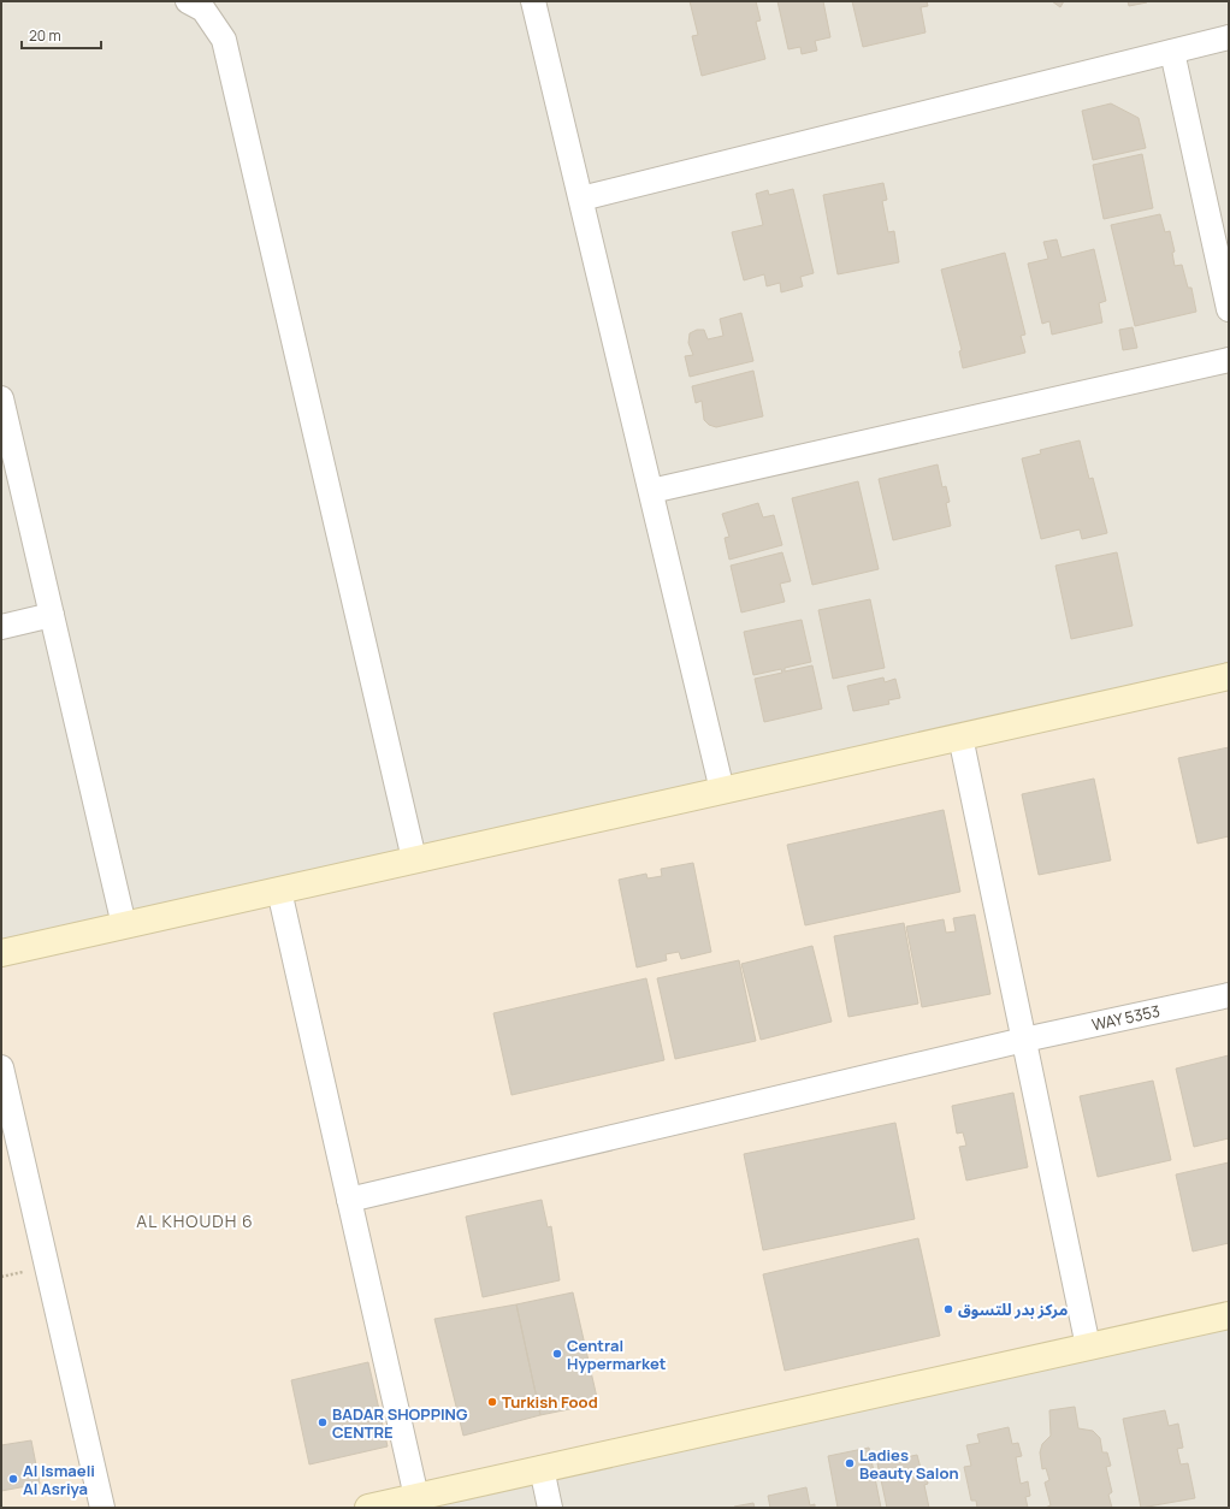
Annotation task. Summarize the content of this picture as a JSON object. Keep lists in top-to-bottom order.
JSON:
{
  "streets": {
    "street": ["WAY 5353"]
  },
  "districts": ["AL KHOUDH 6"],
  "places": [
    "مركز بدر للتسوق",
    "Central Hypermarket",
    "Turkish Food",
    "BADAR SHOPPING CENTRE",
    "Ladies Beauty Salon",
    "Al Ismaeli Al Asriya"
  ],
  "scale_bar": "20 m"
}
